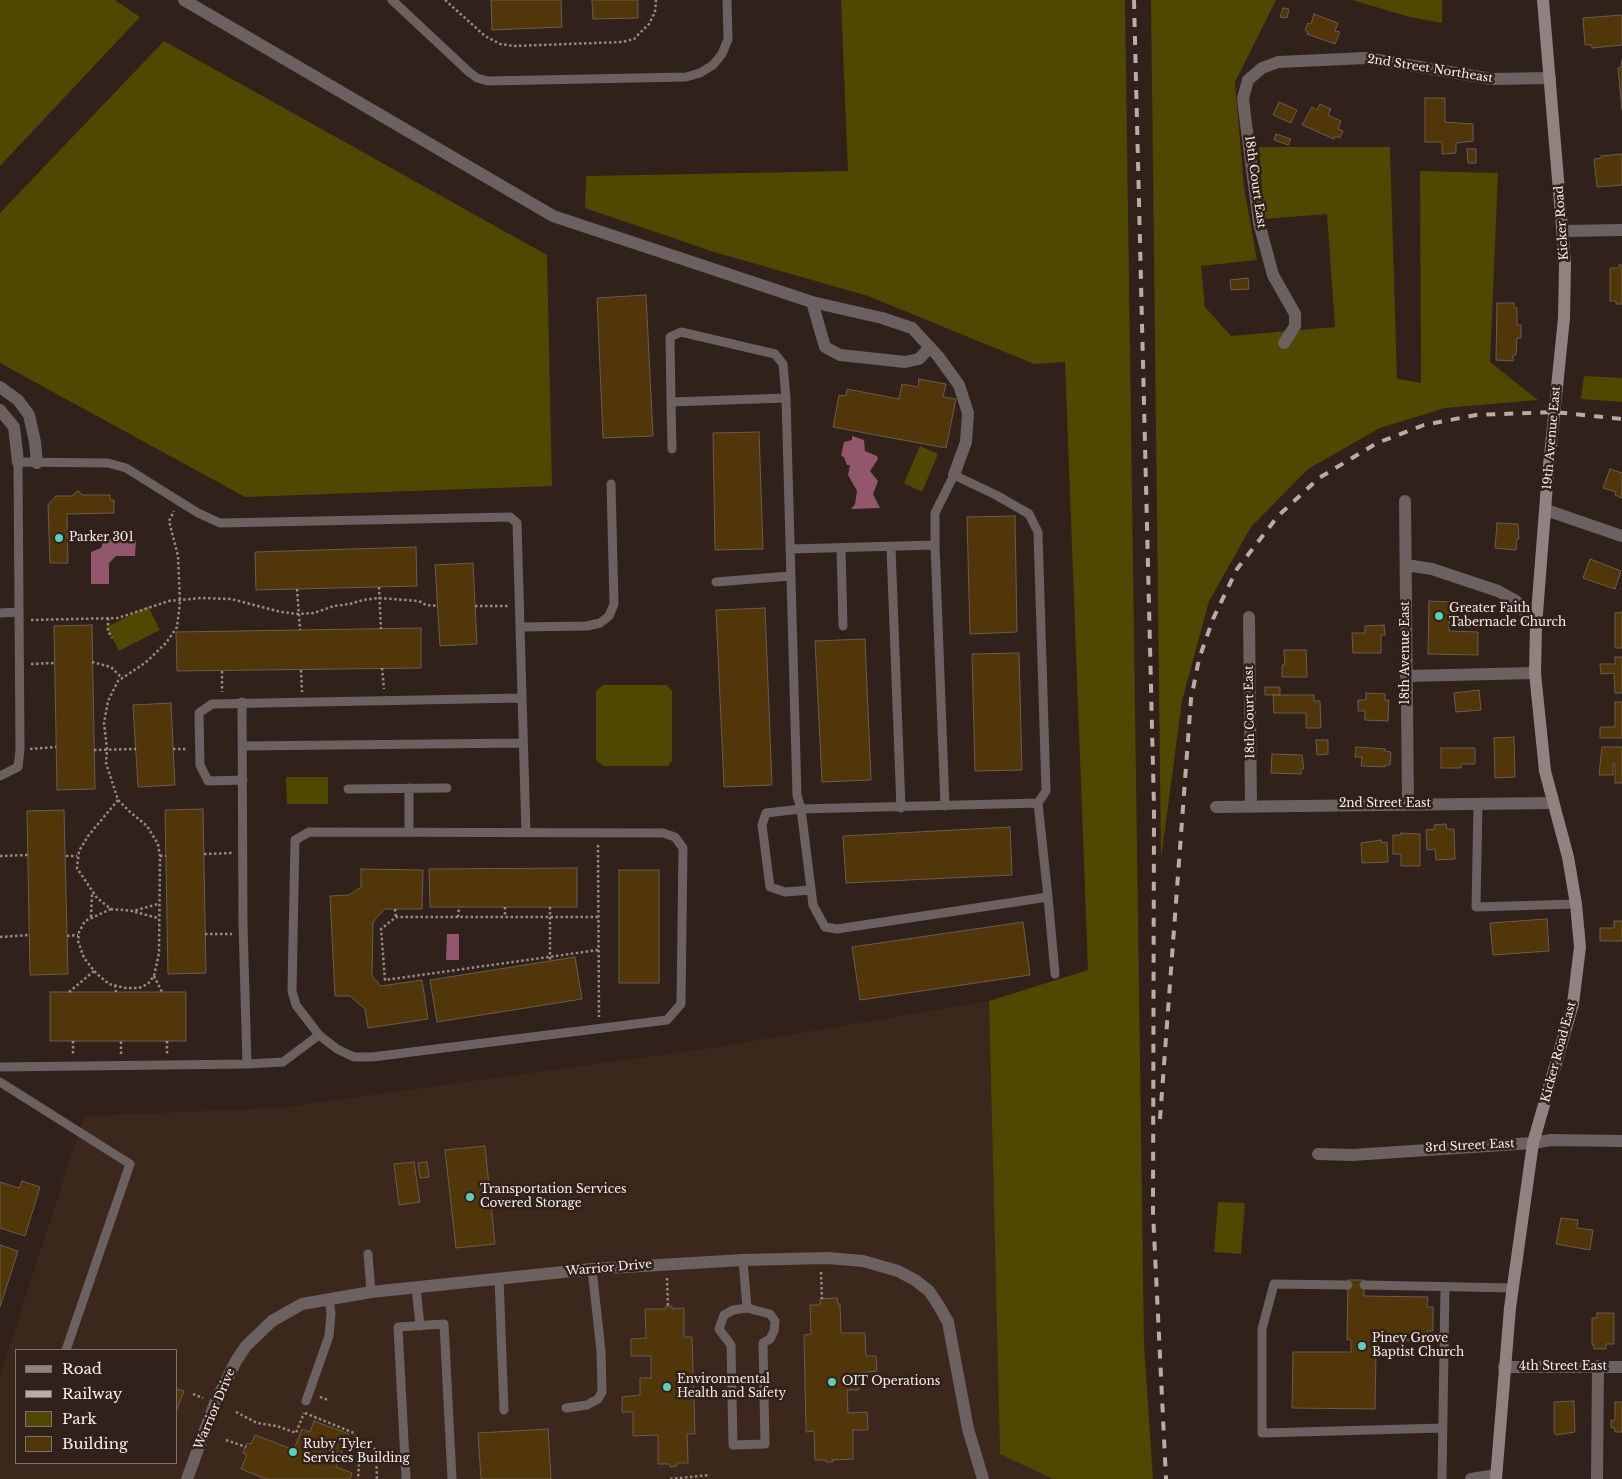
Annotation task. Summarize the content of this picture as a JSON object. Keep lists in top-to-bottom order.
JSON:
{
  "streets": {
    "main road": ["Kicker Road", "19th Avenue East", "Kicker Road East"],
    "street": [
      "2nd Street Northeast",
      "18th Court East",
      "18th Avenue East",
      "2nd Street East",
      "3rd Street East",
      "Warrior Drive",
      "4th Street East"
    ]
  },
  "crossings": [
    ["2nd Street Northeast", "18th Court East"],
    ["2nd Street Northeast", "Kicker Road"],
    ["18th Court East", "2nd Street East"],
    ["Kicker Road", "19th Avenue East"],
    ["18th Avenue East", "2nd Street East"],
    ["2nd Street East", "Kicker Road East"],
    ["Kicker Road East", "3rd Street East"],
    ["Kicker Road East", "4th Street East"]
  ],
  "places": [
    "Parker 301",
    "Greater Faith Tabernacle Church",
    "Transportation Services Covered Storage",
    "Piney Grove Baptist Church",
    "OIT Operations",
    "Environmental Health and Safety",
    "Ruby Tyler Services Building"
  ],
  "legend": [
    "Road",
    "Railway",
    "Park",
    "Building"
  ]
}
